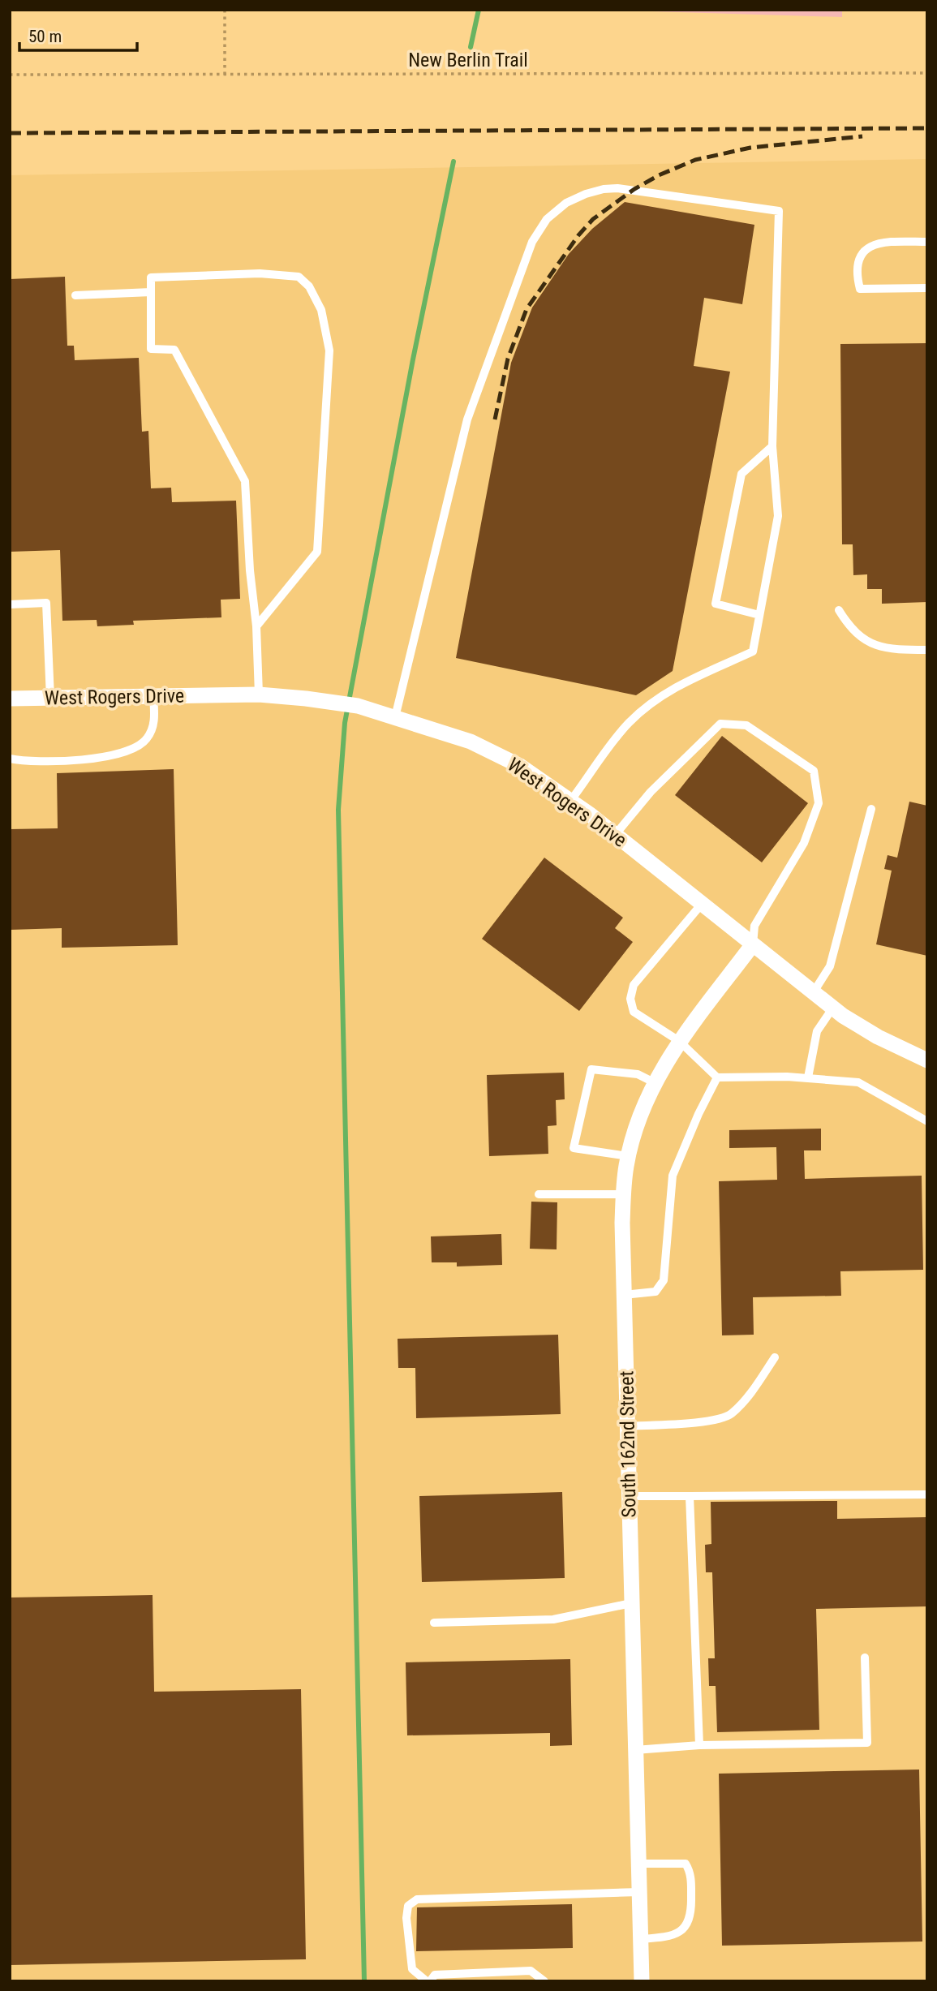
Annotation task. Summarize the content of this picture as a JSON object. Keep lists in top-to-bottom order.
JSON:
{
  "streets": {
    "street": ["West Rogers Drive", "South 162nd Street"],
    "path": ["New Berlin Trail"]
  },
  "crossings": [
    ["West Rogers Drive", "South 162nd Street"]
  ],
  "scale_bar": "50 m"
}
